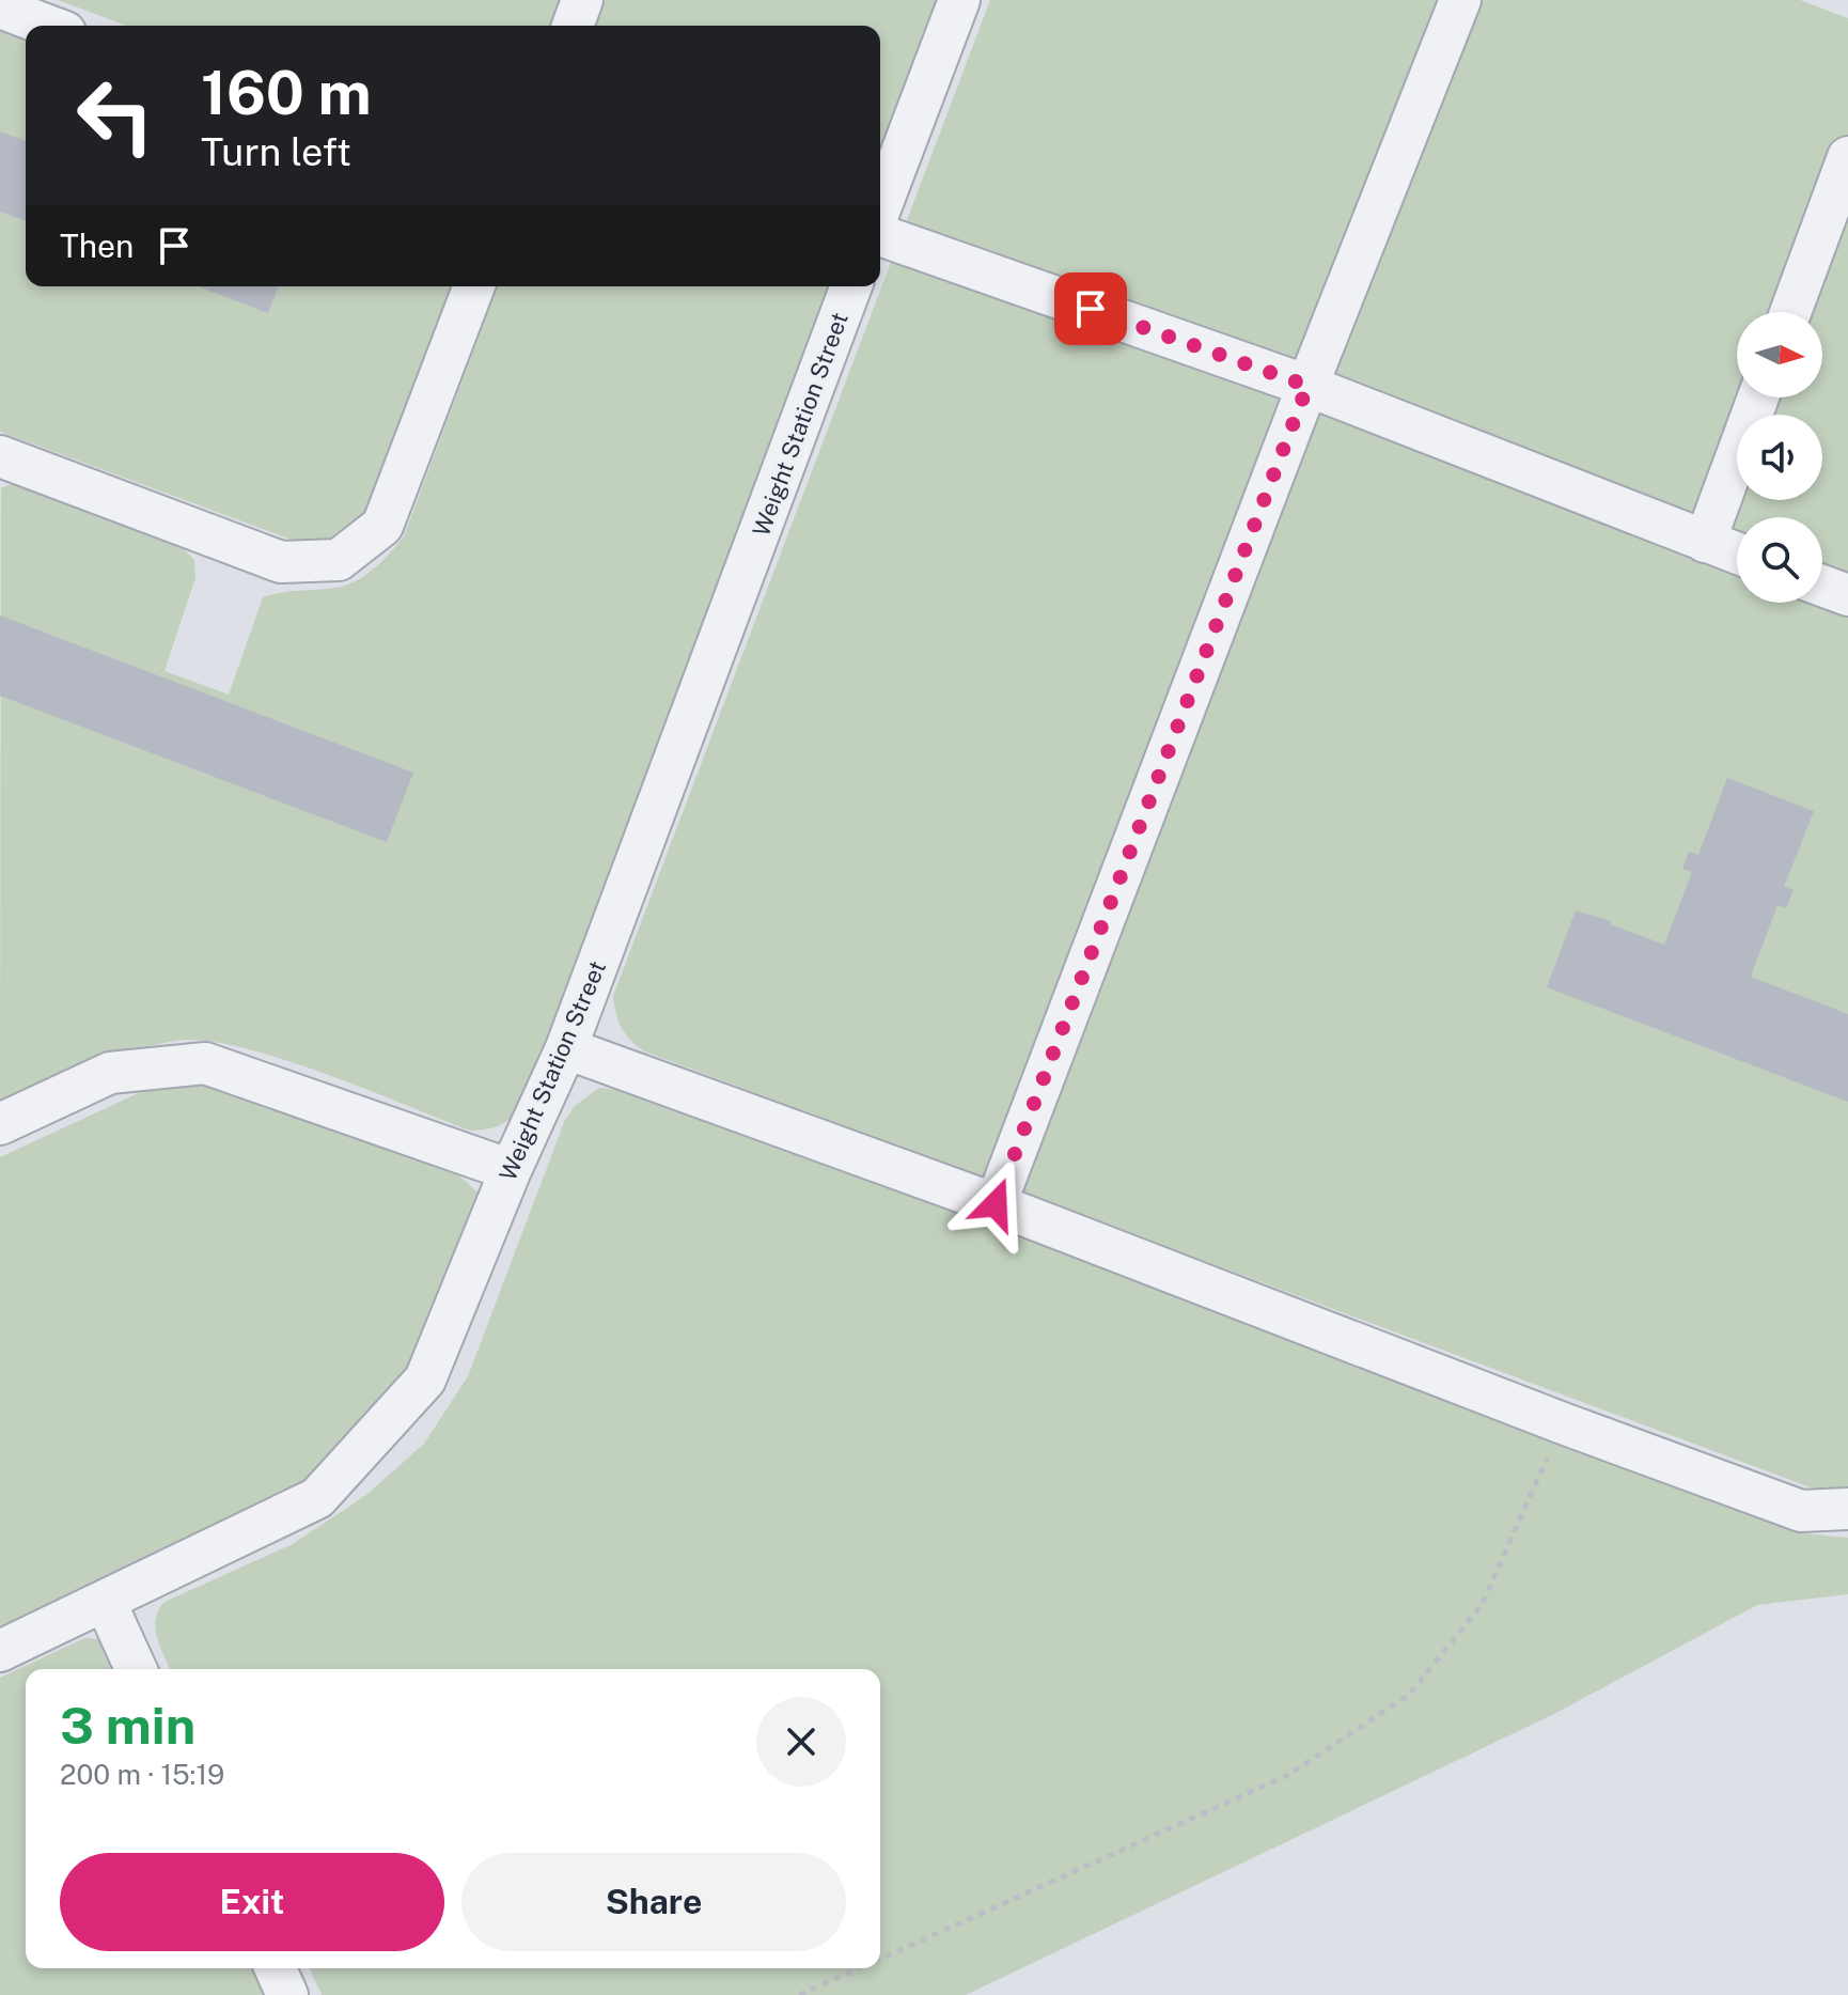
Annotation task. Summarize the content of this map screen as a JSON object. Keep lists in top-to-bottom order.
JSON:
{
  "streets": {
    "lane": ["Weight Station Street"]
  },
  "north": "right",
  "page": {
    "turn": ["160 m", "Turn left"],
    "then": "Then",
    "heading": ["3 min", "200 m · 15:19"],
    "buttons": ["Exit", "Share"]
  }
}
